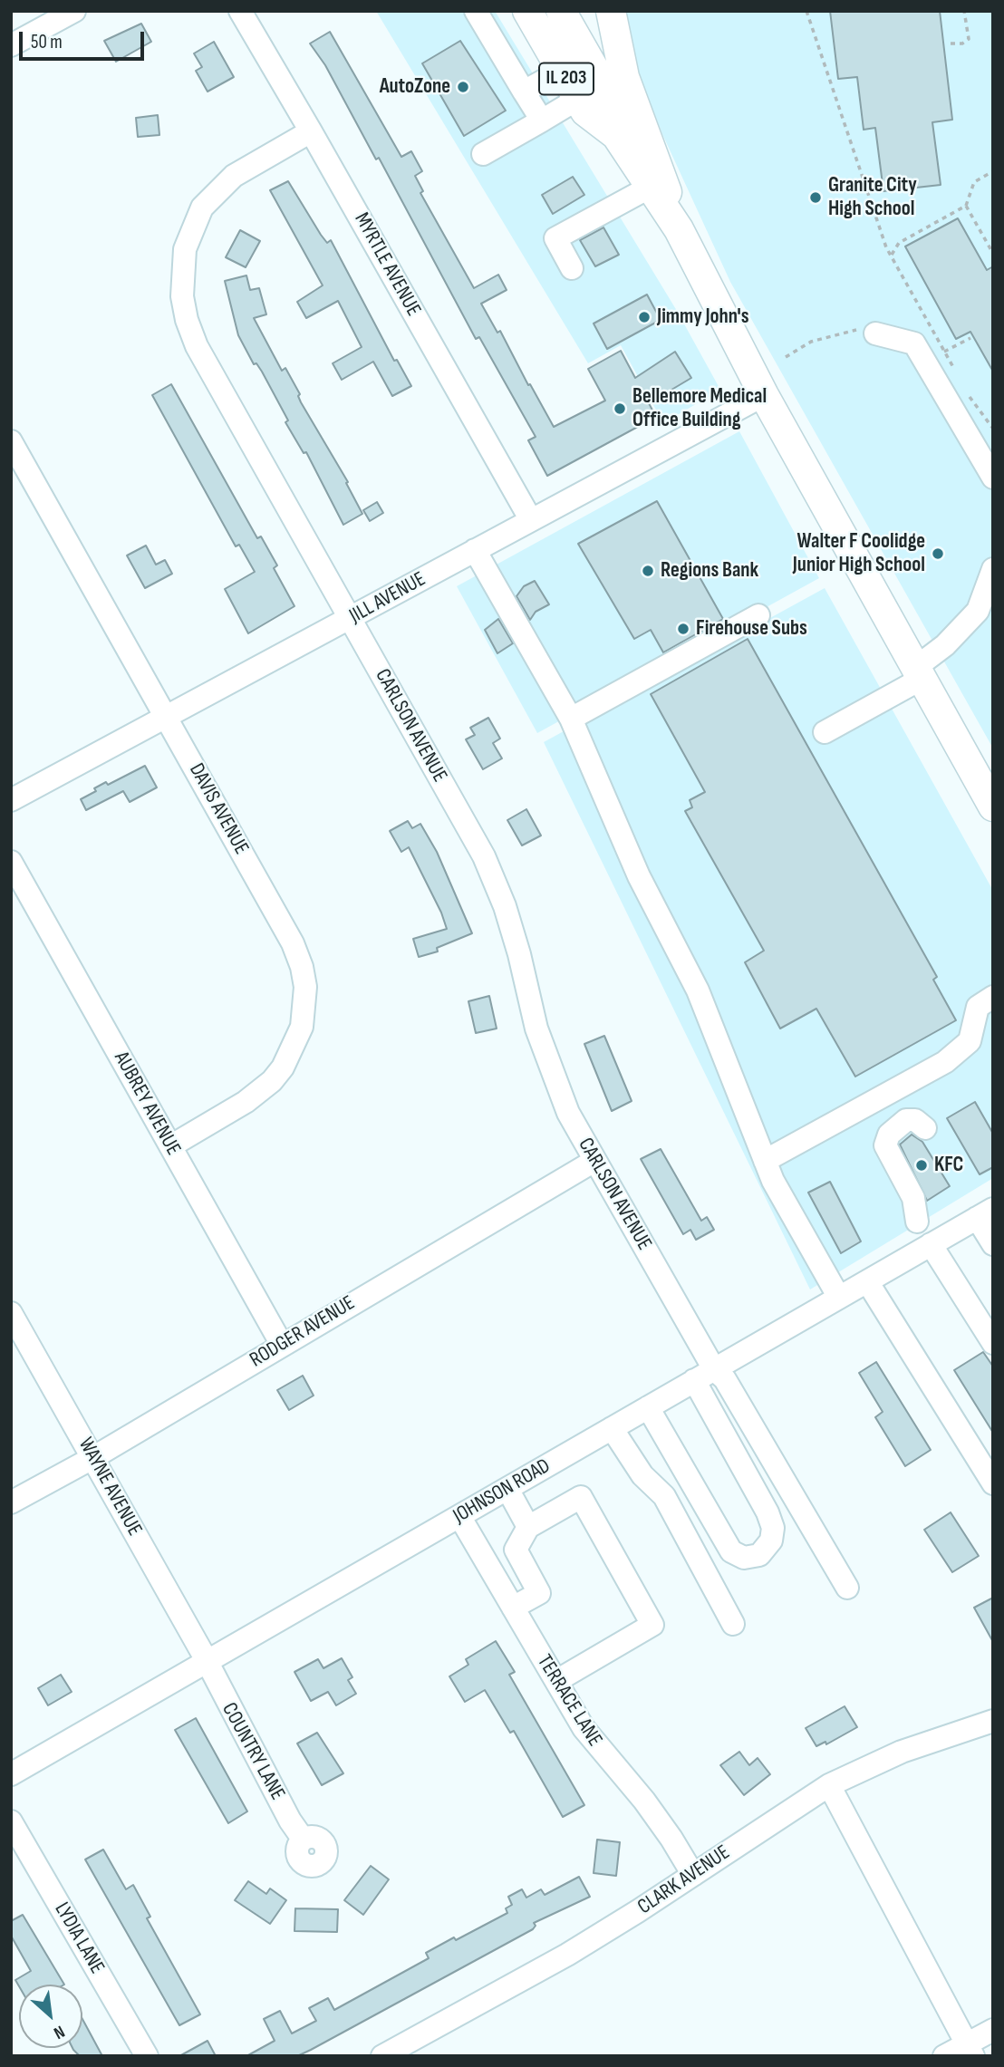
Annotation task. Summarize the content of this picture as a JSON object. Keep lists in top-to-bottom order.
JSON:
{
  "streets": {
    "main road": ["IL 203"],
    "street": [
      "MYRTLE AVENUE",
      "JILL AVENUE",
      "CARLSON AVENUE",
      "DAVIS AVENUE",
      "AUBREY AVENUE",
      "RODGER AVENUE",
      "WAYNE AVENUE",
      "JOHNSON ROAD",
      "TERRACE LANE",
      "COUNTRY LANE",
      "CLARK AVENUE",
      "LYDIA LANE"
    ]
  },
  "crossings": [
    ["IL 203", "JILL AVENUE"],
    ["MYRTLE AVENUE", "JILL AVENUE"],
    ["MYRTLE AVENUE", "CARLSON AVENUE"],
    ["JILL AVENUE", "CARLSON AVENUE"],
    ["JILL AVENUE", "DAVIS AVENUE"],
    ["CARLSON AVENUE", "RODGER AVENUE"],
    ["CARLSON AVENUE", "JOHNSON ROAD"],
    ["DAVIS AVENUE", "AUBREY AVENUE"],
    ["AUBREY AVENUE", "RODGER AVENUE"],
    ["RODGER AVENUE", "WAYNE AVENUE"],
    ["WAYNE AVENUE", "JOHNSON ROAD"],
    ["WAYNE AVENUE", "COUNTRY LANE"],
    ["JOHNSON ROAD", "TERRACE LANE"],
    ["JOHNSON ROAD", "COUNTRY LANE"],
    ["TERRACE LANE", "CLARK AVENUE"]
  ],
  "places": [
    "AutoZone",
    "Granite City High School",
    "Jimmy John's",
    "Bellemore Medical Office Building",
    "Walter F Coolidge Junior High School",
    "Regions Bank",
    "Firehouse Subs",
    "KFC"
  ],
  "scale_bar": "50 m",
  "north": "bottom right"
}
